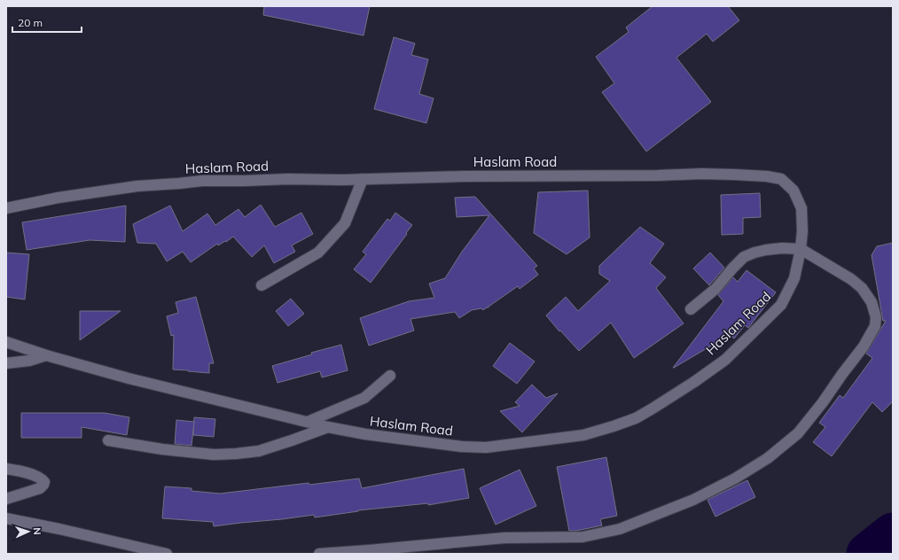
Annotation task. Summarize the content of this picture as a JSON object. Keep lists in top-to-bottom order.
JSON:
{
  "streets": {
    "street": ["Haslam Road"]
  },
  "scale_bar": "20 m",
  "north": "right"
}
